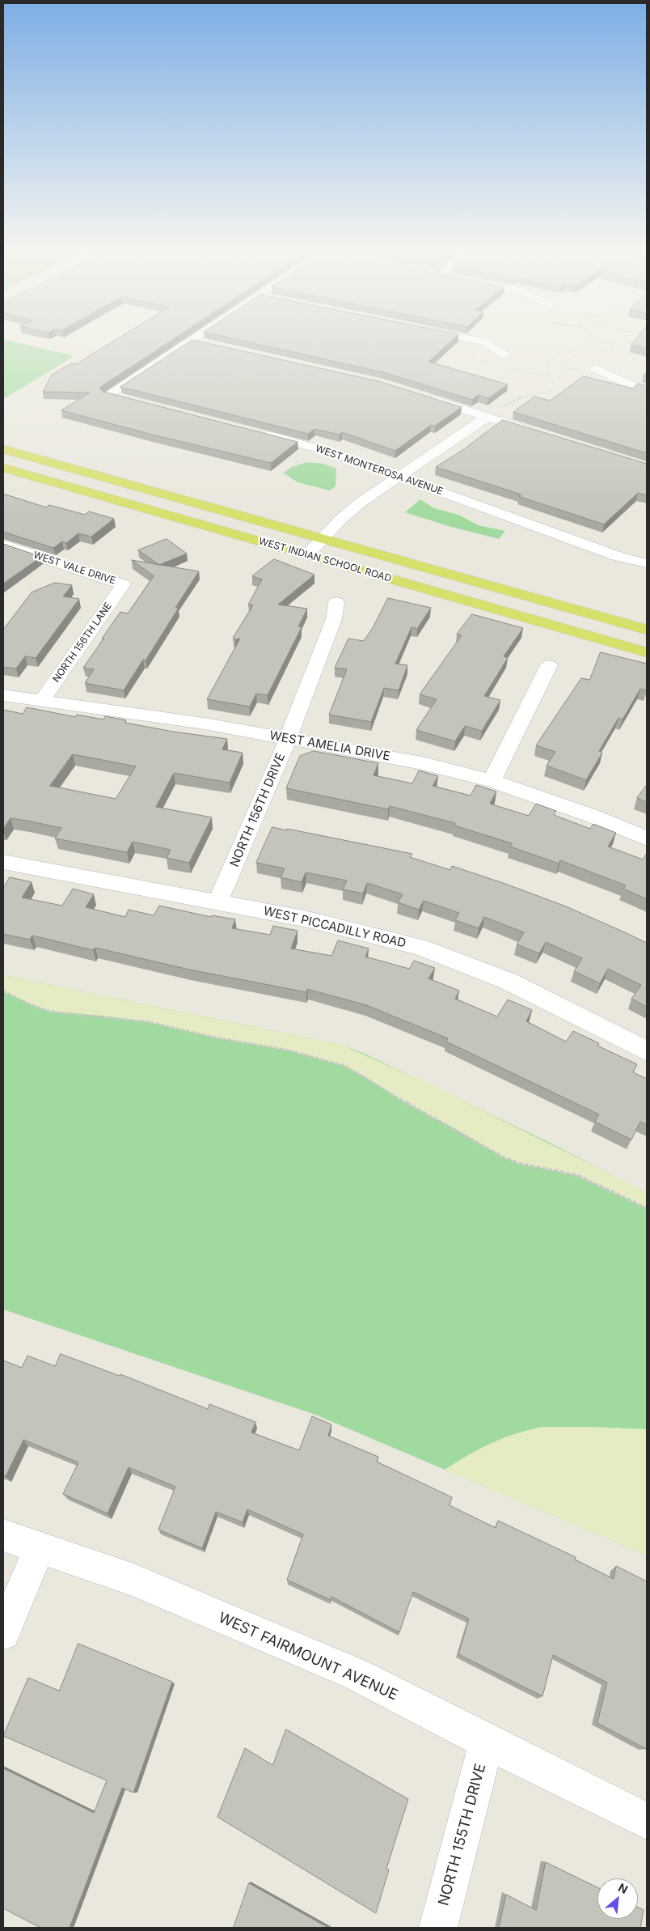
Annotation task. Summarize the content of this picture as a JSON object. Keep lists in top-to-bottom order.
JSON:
{
  "streets": {
    "main road": ["WEST INDIAN SCHOOL ROAD"],
    "street": [
      "WEST MONTEROSA AVENUE",
      "WEST VALE DRIVE",
      "NORTH 156TH LANE",
      "WEST AMELIA DRIVE",
      "NORTH 156TH DRIVE",
      "WEST PICCADILLY ROAD",
      "WEST FAIRMOUNT AVENUE",
      "NORTH 155TH DRIVE"
    ]
  },
  "crossings": [
    ["WEST VALE DRIVE", "NORTH 156TH LANE"],
    ["NORTH 156TH LANE", "WEST AMELIA DRIVE"],
    ["WEST AMELIA DRIVE", "NORTH 156TH DRIVE"],
    ["NORTH 156TH DRIVE", "WEST PICCADILLY ROAD"],
    ["WEST FAIRMOUNT AVENUE", "NORTH 155TH DRIVE"]
  ],
  "north": "top right"
}
